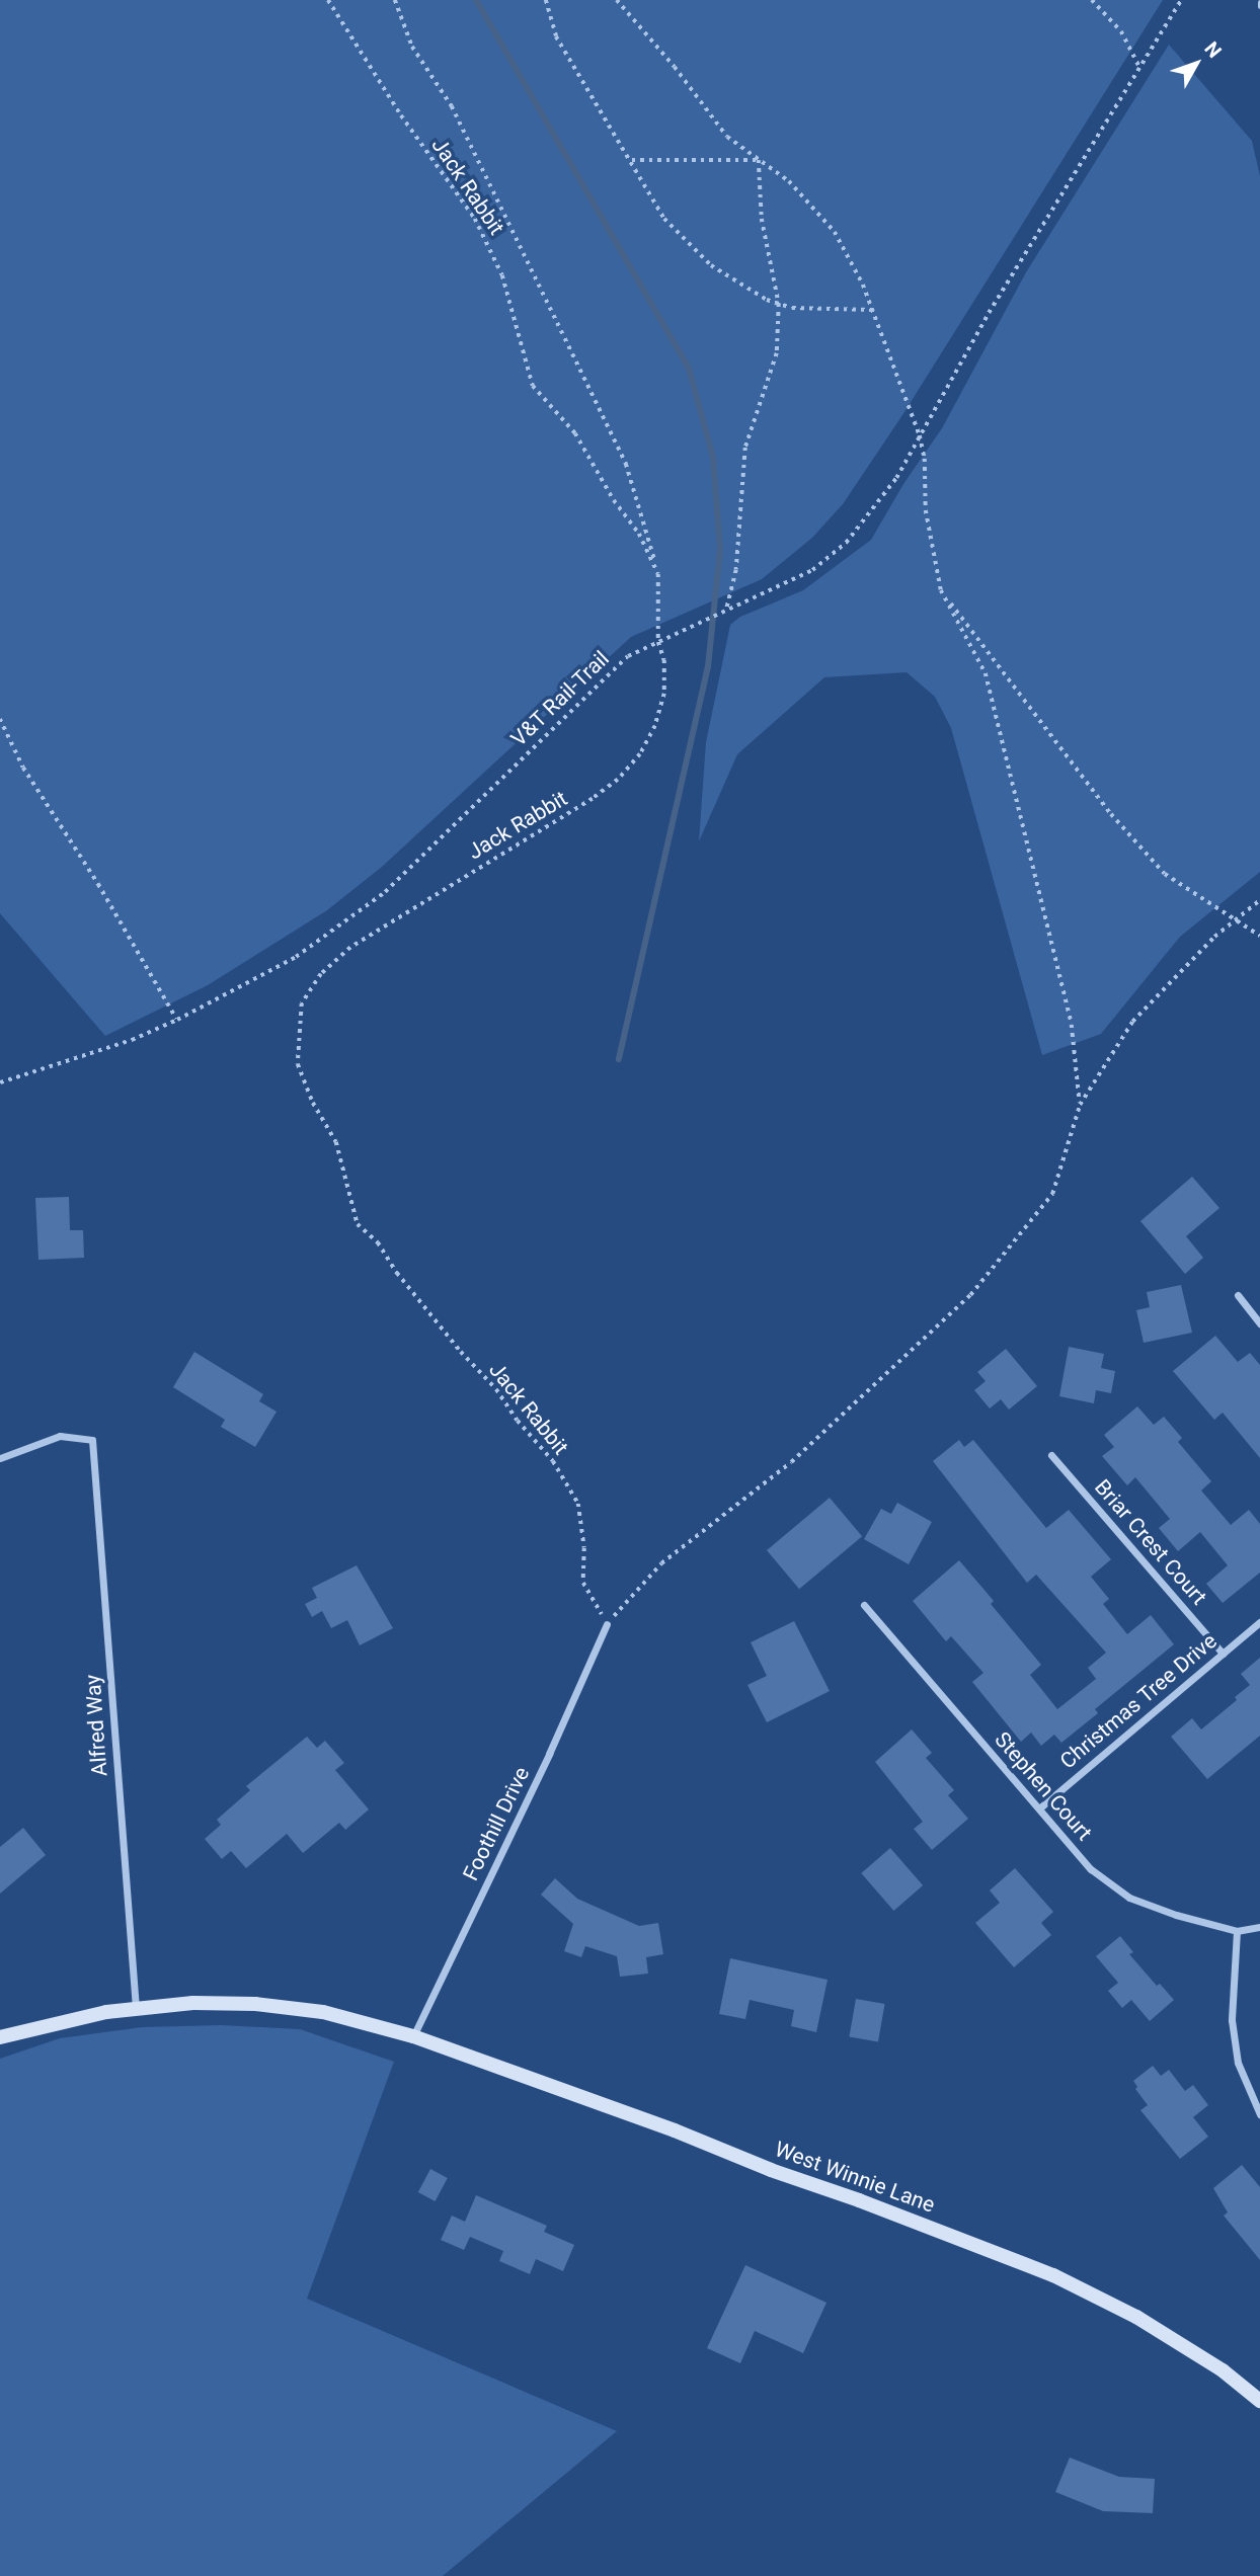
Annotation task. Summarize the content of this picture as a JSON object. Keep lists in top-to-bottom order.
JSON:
{
  "streets": {
    "street": [
      "Briar Crest Court",
      "Christmas Tree Drive",
      "Alfred Way",
      "Stephen Court",
      "Foothill Drive",
      "West Winnie Lane"
    ],
    "path": ["Jack Rabbit", "V&T Rail-Trail"]
  },
  "crossings": [
    ["Jack Rabbit", "V&T Rail-Trail"],
    ["Jack Rabbit", "Foothill Drive"],
    ["Briar Crest Court", "Christmas Tree Drive"],
    ["Christmas Tree Drive", "Stephen Court"],
    ["Alfred Way", "West Winnie Lane"],
    ["Foothill Drive", "West Winnie Lane"]
  ],
  "north": "top right"
}
